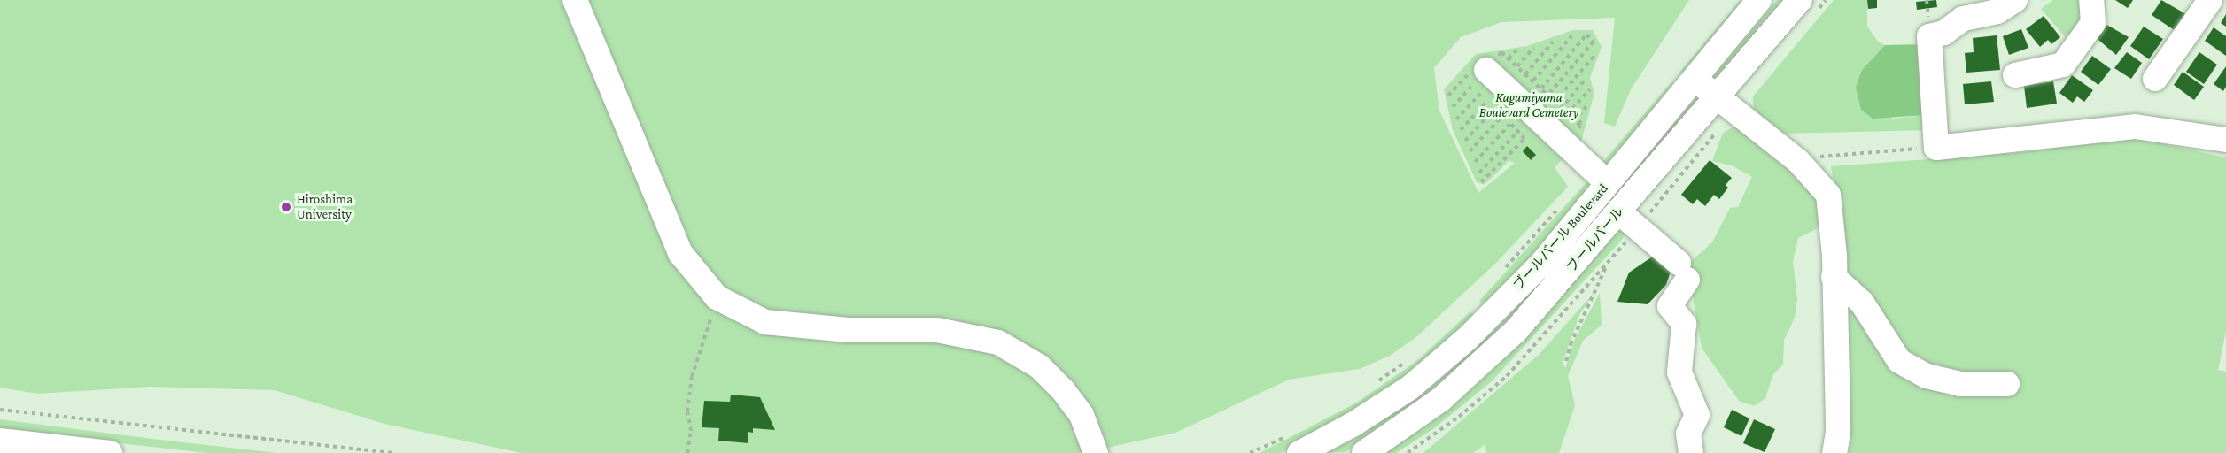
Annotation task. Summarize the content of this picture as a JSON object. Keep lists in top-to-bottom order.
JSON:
{
  "streets": {
    "street": ["ブールバール Boulevard", "ブールバール"]
  },
  "parks": ["Kagamiyama Boulevard Cemetery"],
  "places": ["Hiroshima University"]
}
